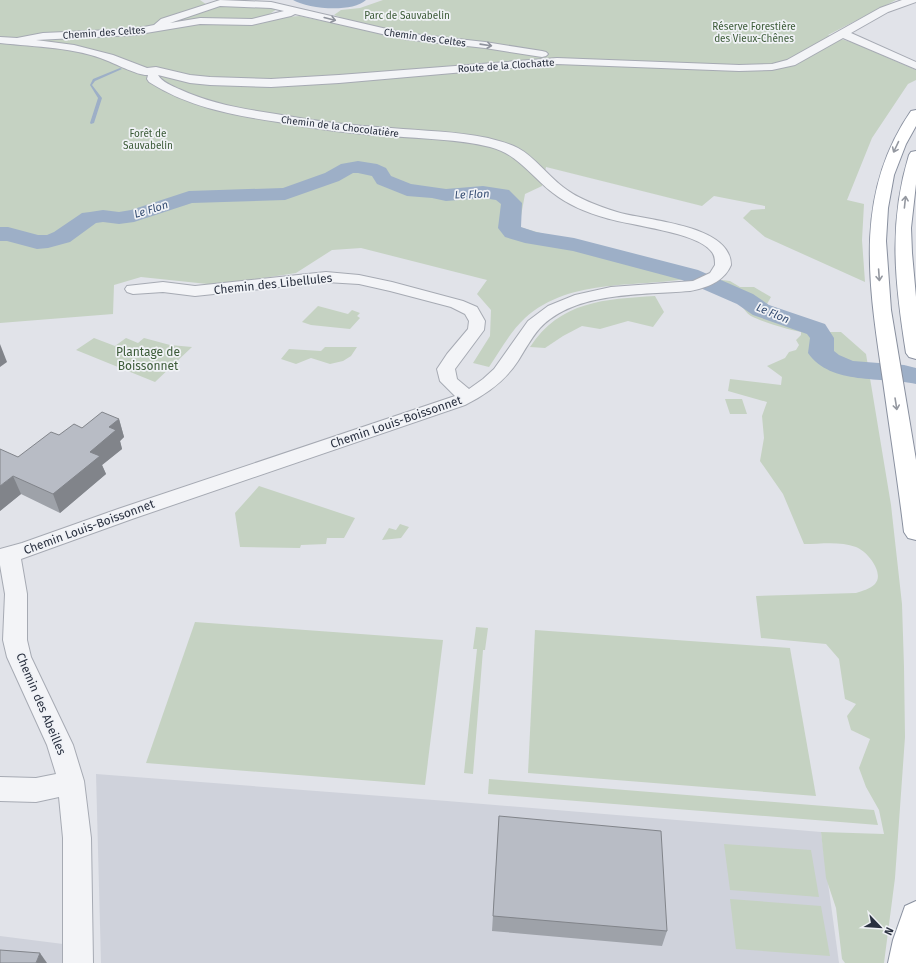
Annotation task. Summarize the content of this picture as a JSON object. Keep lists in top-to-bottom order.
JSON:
{
  "streets": {
    "street": [
      "Chemin des Celtes",
      "Route de la Clochatte",
      "Chemin de la Chocolatière",
      "Chemin des Libellules",
      "Chemin Louis-Boissonnet",
      "Chemin des Abeilles"
    ]
  },
  "crossings": [
    ["Chemin des Celtes", "Route de la Clochatte"],
    ["Chemin des Celtes", "Chemin de la Chocolatière"],
    ["Route de la Clochatte", "Chemin de la Chocolatière"],
    ["Chemin de la Chocolatière", "Chemin Louis-Boissonnet"],
    ["Chemin des Libellules", "Chemin Louis-Boissonnet"],
    ["Chemin Louis-Boissonnet", "Chemin des Abeilles"]
  ],
  "one_way": ["Chemin des Celtes"],
  "water": ["Le Flon"],
  "parks": [
    "Parc de Sauvabelin",
    "Réserve Forestière des Vieux-Chênes",
    "Forêt de Sauvabelin",
    "Plantage de Boissonnet"
  ],
  "north": "bottom right"
}
